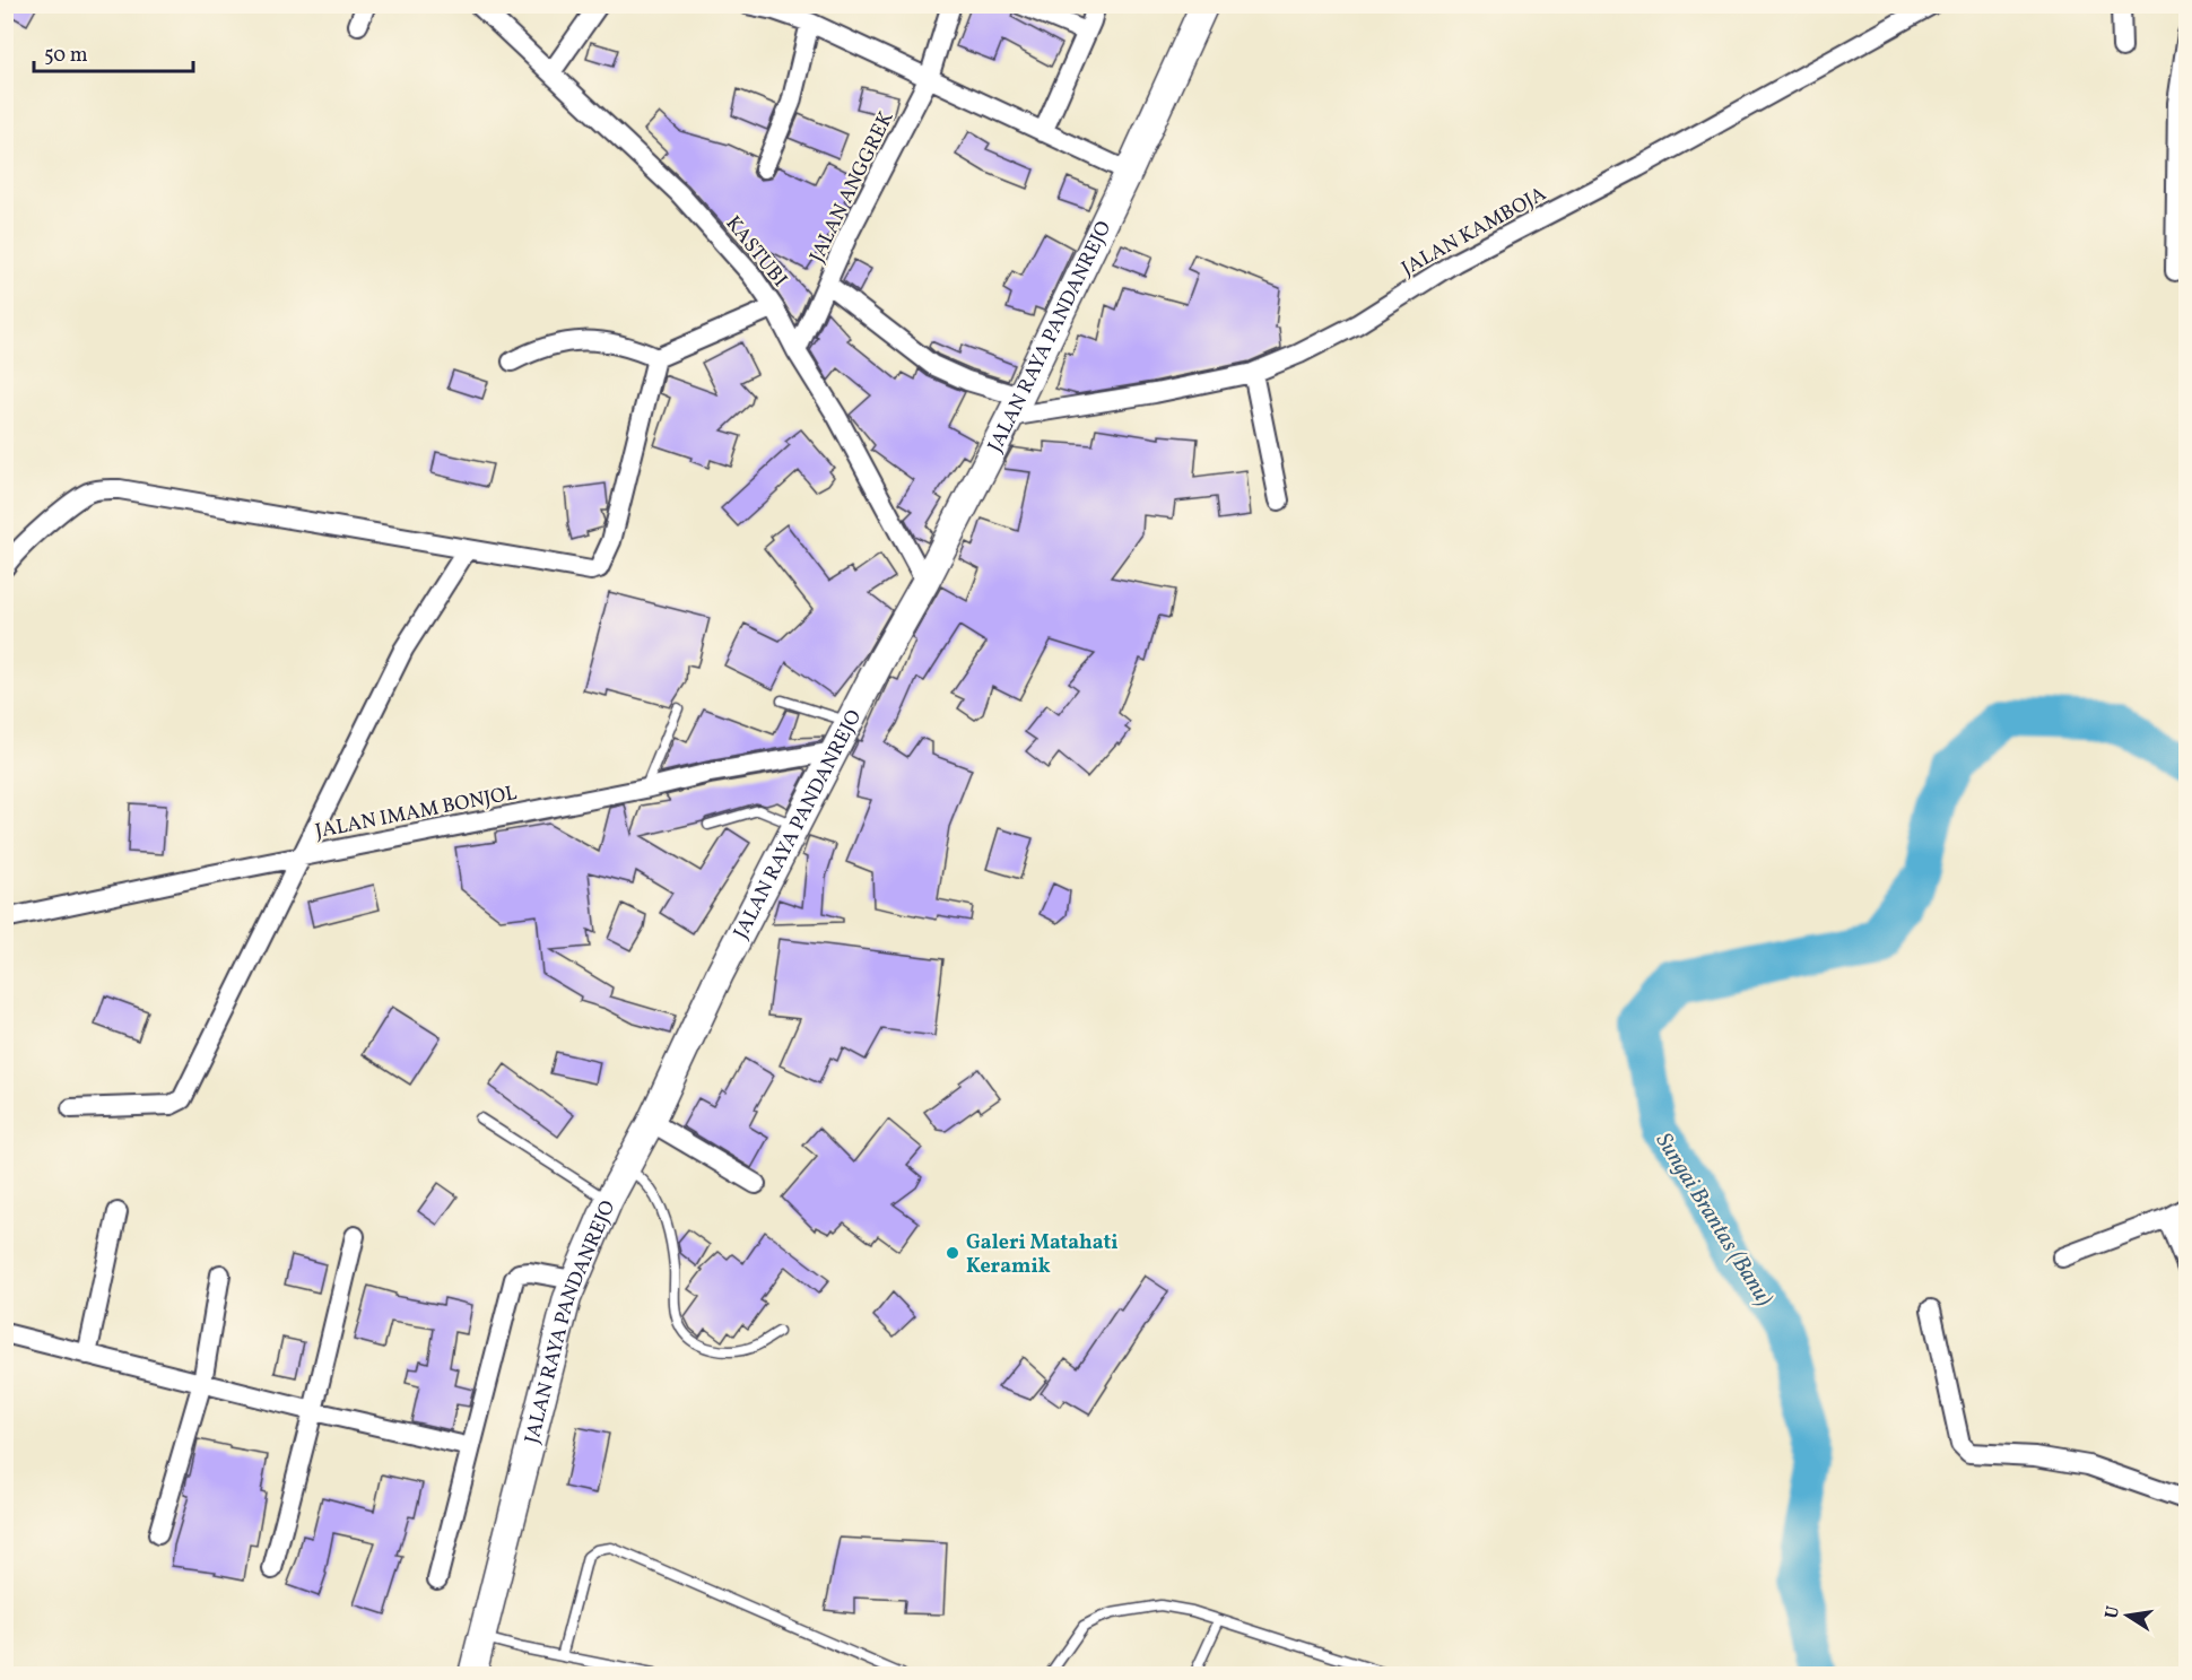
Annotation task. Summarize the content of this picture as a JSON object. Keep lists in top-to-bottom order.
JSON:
{
  "streets": {
    "main road": ["JALAN RAYA PANDANREJO"],
    "street": [
      "JALAN ANGGREK",
      "JALAN KAMBOJA",
      "KASTUBI",
      "JALAN IMAM BONJOL"
    ]
  },
  "crossings": [
    ["JALAN ANGGREK", "KASTUBI"],
    ["JALAN KAMBOJA", "JALAN RAYA PANDANREJO"],
    ["KASTUBI", "JALAN RAYA PANDANREJO"],
    ["JALAN RAYA PANDANREJO", "JALAN IMAM BONJOL"]
  ],
  "water": ["Sungai Brantas (Banu)"],
  "places": ["Galeri Matahati Keramik"],
  "scale_bar": "50 m",
  "north": "left"
}
